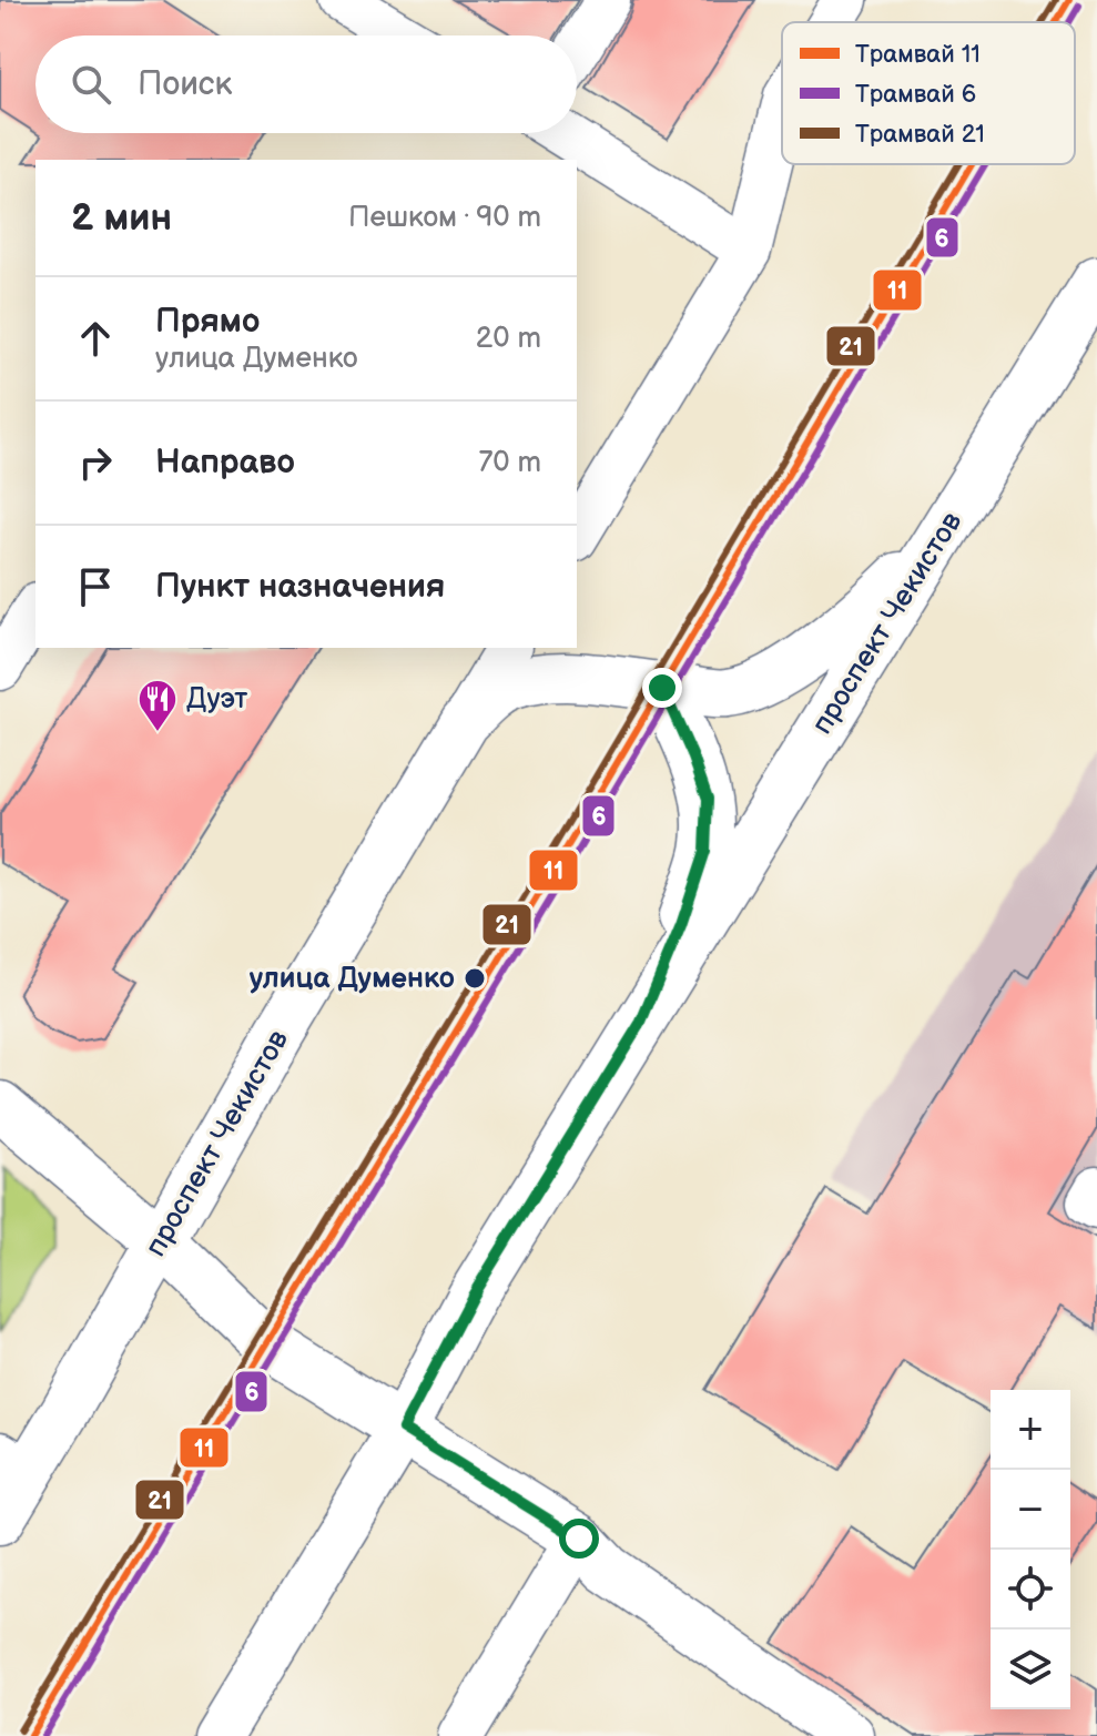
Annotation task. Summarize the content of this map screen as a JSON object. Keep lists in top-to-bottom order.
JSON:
{
  "streets": {
    "main road": ["проспект Чекистов"]
  },
  "places": {
    "restaurant": ["Дуэт"],
    "other": ["улица Думенко"]
  },
  "lines": ["tram line 11", "tram line 21", "tram line 6"],
  "legend": ["Трамвай 11", "Трамвай 6", "Трамвай 21"],
  "page": {
    "search": "Поиск",
    "heading": ["2 мин", "Пешком · 90 m"],
    "list": [
      ["Прямо", "улица Думенко", "20 m"],
      ["Направо", "70 m"],
      "Пункт назначения"
    ],
    "map_buttons": ["+", "−"]
  }
}
